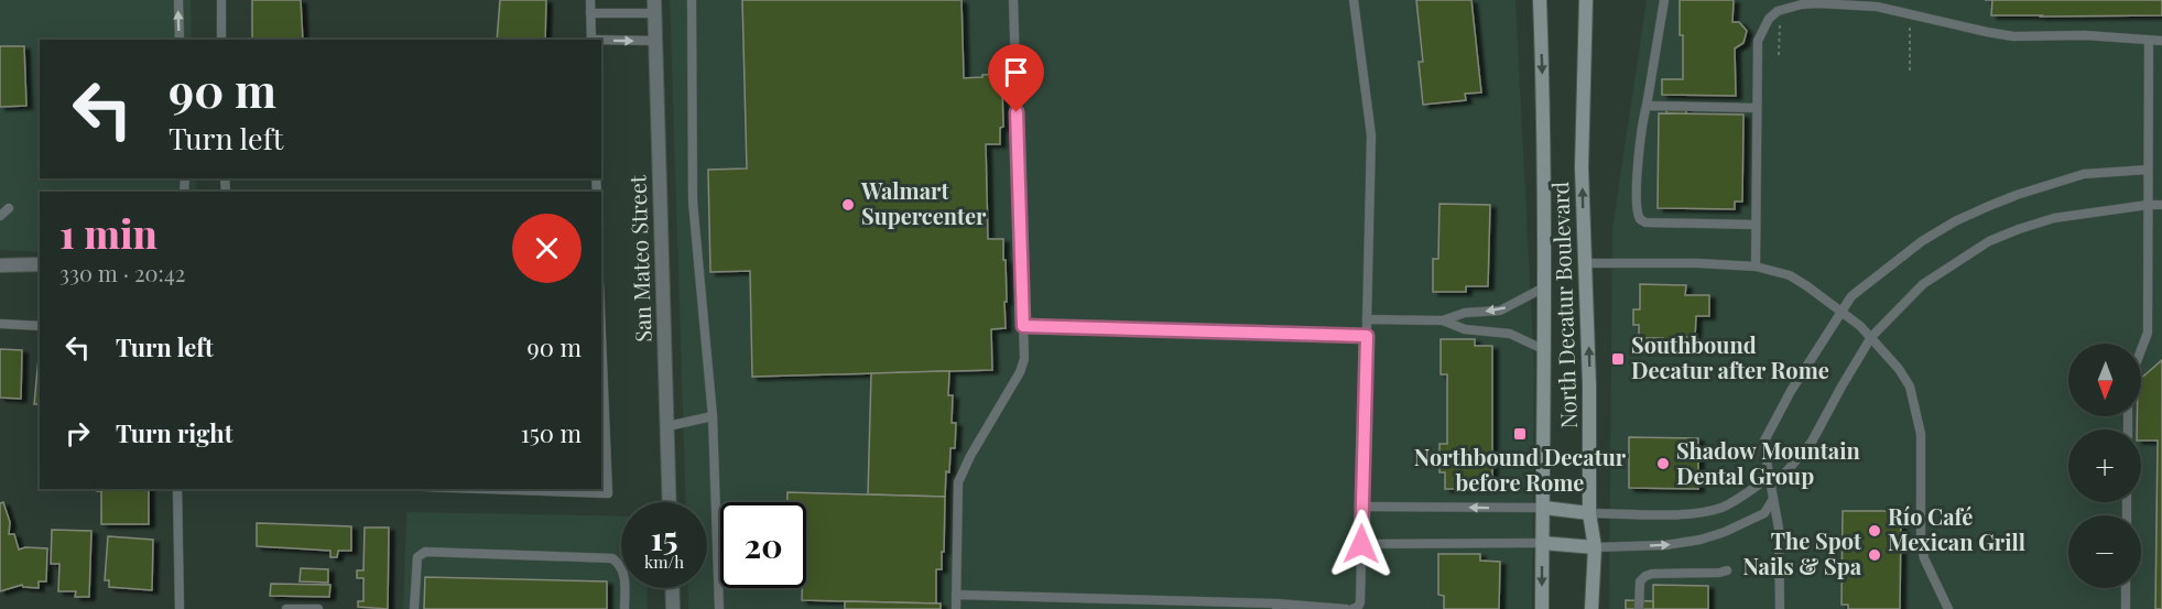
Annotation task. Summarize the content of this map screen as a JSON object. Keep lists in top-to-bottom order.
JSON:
{
  "streets": {
    "main road": ["North Decatur Boulevard"],
    "street": ["San Mateo Street"]
  },
  "places": {
    "other": [
      "Walmart Supercenter",
      "Shadow Mountain Dental Group",
      "Río Café Mexican Grill",
      "The Spot Nails & Spa"
    ],
    "transit": ["Southbound Decatur after Rome", "Northbound Decatur before Rome"]
  },
  "north": "bottom",
  "page": {
    "turn": ["90 m", "Turn left"],
    "heading": ["1 min", "330 m · 20:42"],
    "list": [
      {
        "name": "Turn left",
        "value": "90 m"
      },
      {
        "name": "Turn right",
        "value": "150 m"
      }
    ],
    "map_buttons": ["+", "−"],
    "speed": "15 km/h",
    "limit": "20"
  }
}
